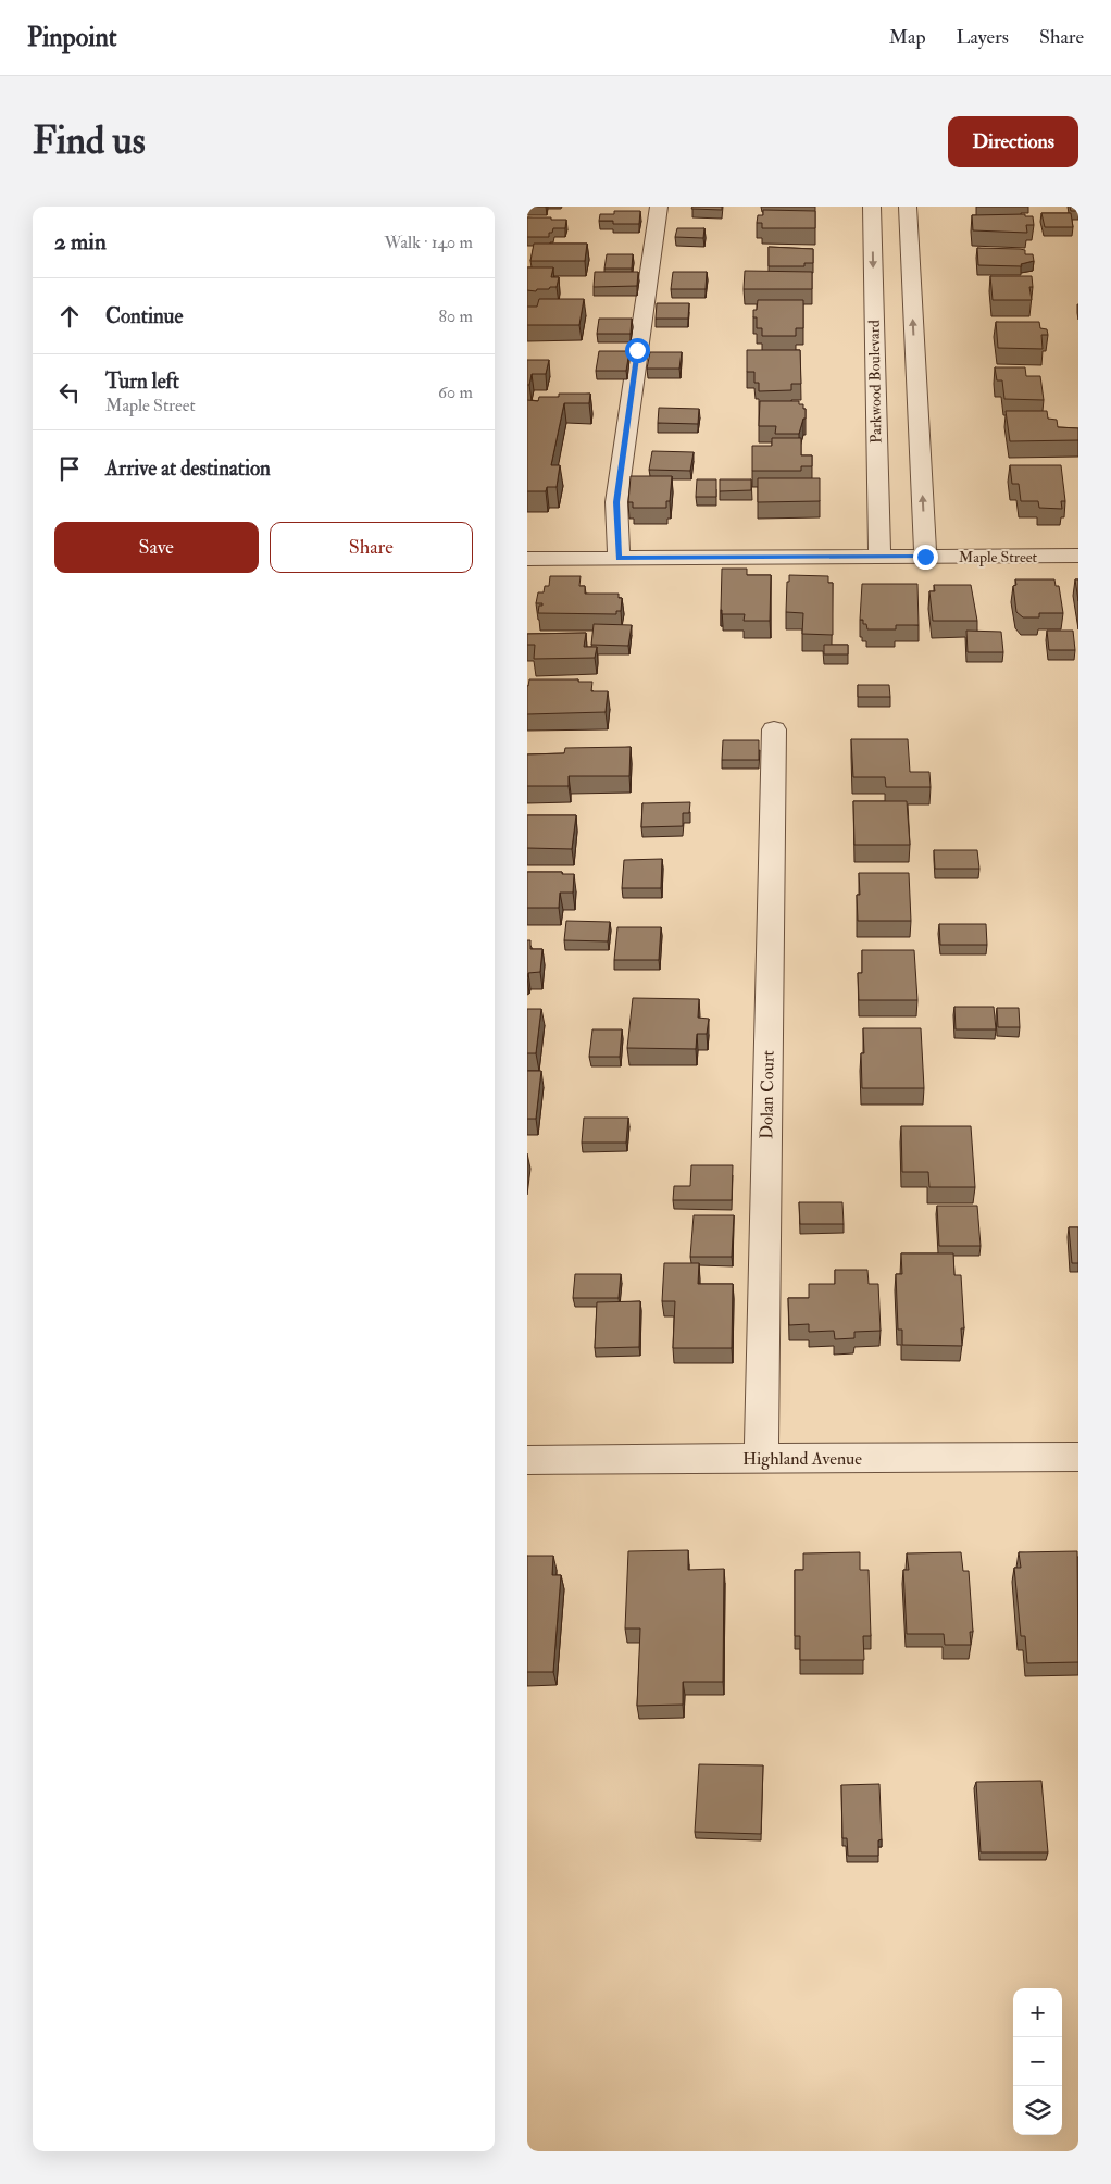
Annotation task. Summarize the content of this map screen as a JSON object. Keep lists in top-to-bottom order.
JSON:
{
  "streets": {
    "street": [
      "Parkwood Boulevard",
      "Maple Street",
      "Dolan Court",
      "Highland Avenue"
    ]
  },
  "crossings": [
    ["Parkwood Boulevard", "Maple Street"],
    ["Dolan Court", "Highland Avenue"]
  ],
  "page": {
    "header": "Pinpoint",
    "nav": ["Map", "Layers", "Share"],
    "buttons": [
      "Directions",
      ["Save", "Share"]
    ],
    "title": "Find us",
    "heading": ["2 min", "Walk · 140 m"],
    "list": [
      ["Continue", "80 m"],
      ["Turn left", "Maple Street", "60 m"],
      "Arrive at destination"
    ],
    "map_buttons": ["+", "−"]
  }
}
